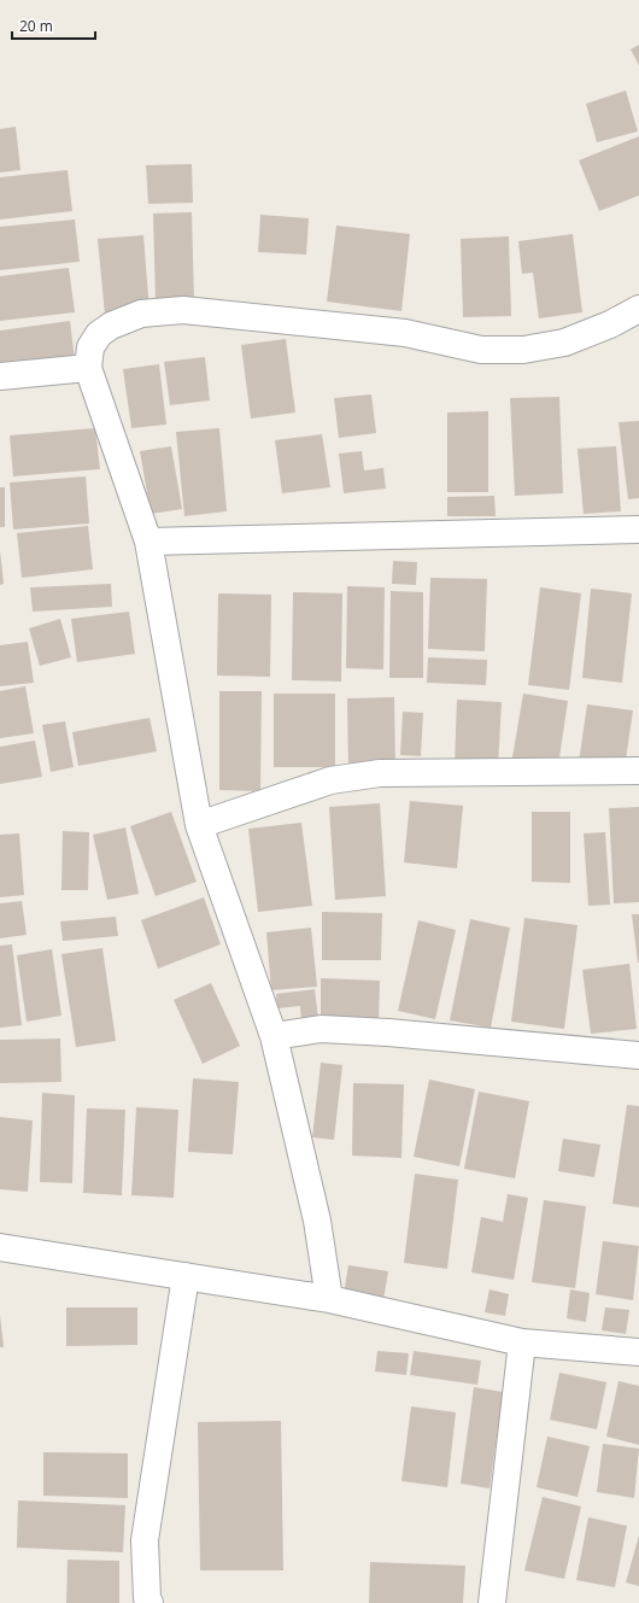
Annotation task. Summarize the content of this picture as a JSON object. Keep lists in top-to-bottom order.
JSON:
{
  "scale_bar": "20 m"
}
